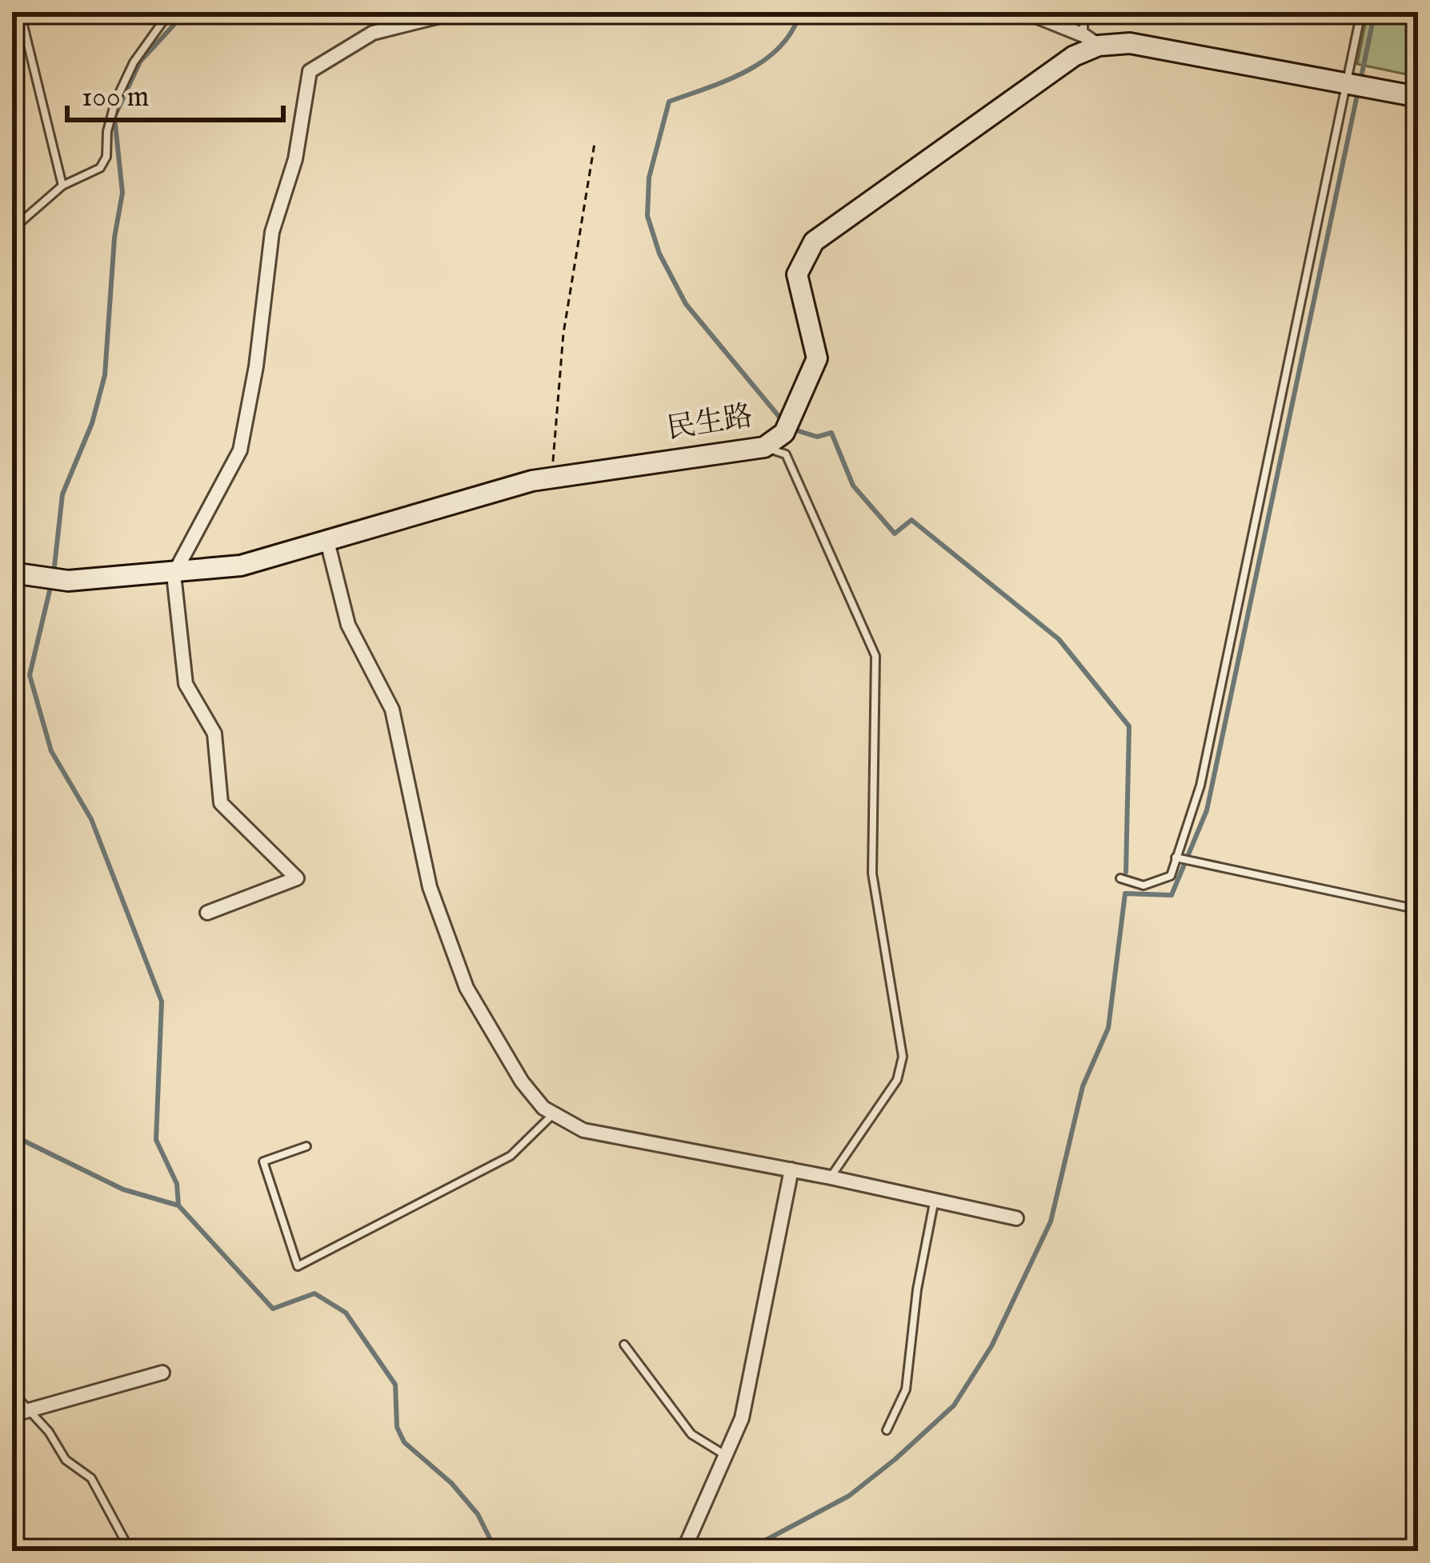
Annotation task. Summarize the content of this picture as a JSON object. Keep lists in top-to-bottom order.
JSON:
{
  "streets": {
    "street": ["民生路"]
  },
  "scale_bar": "100 m"
}
